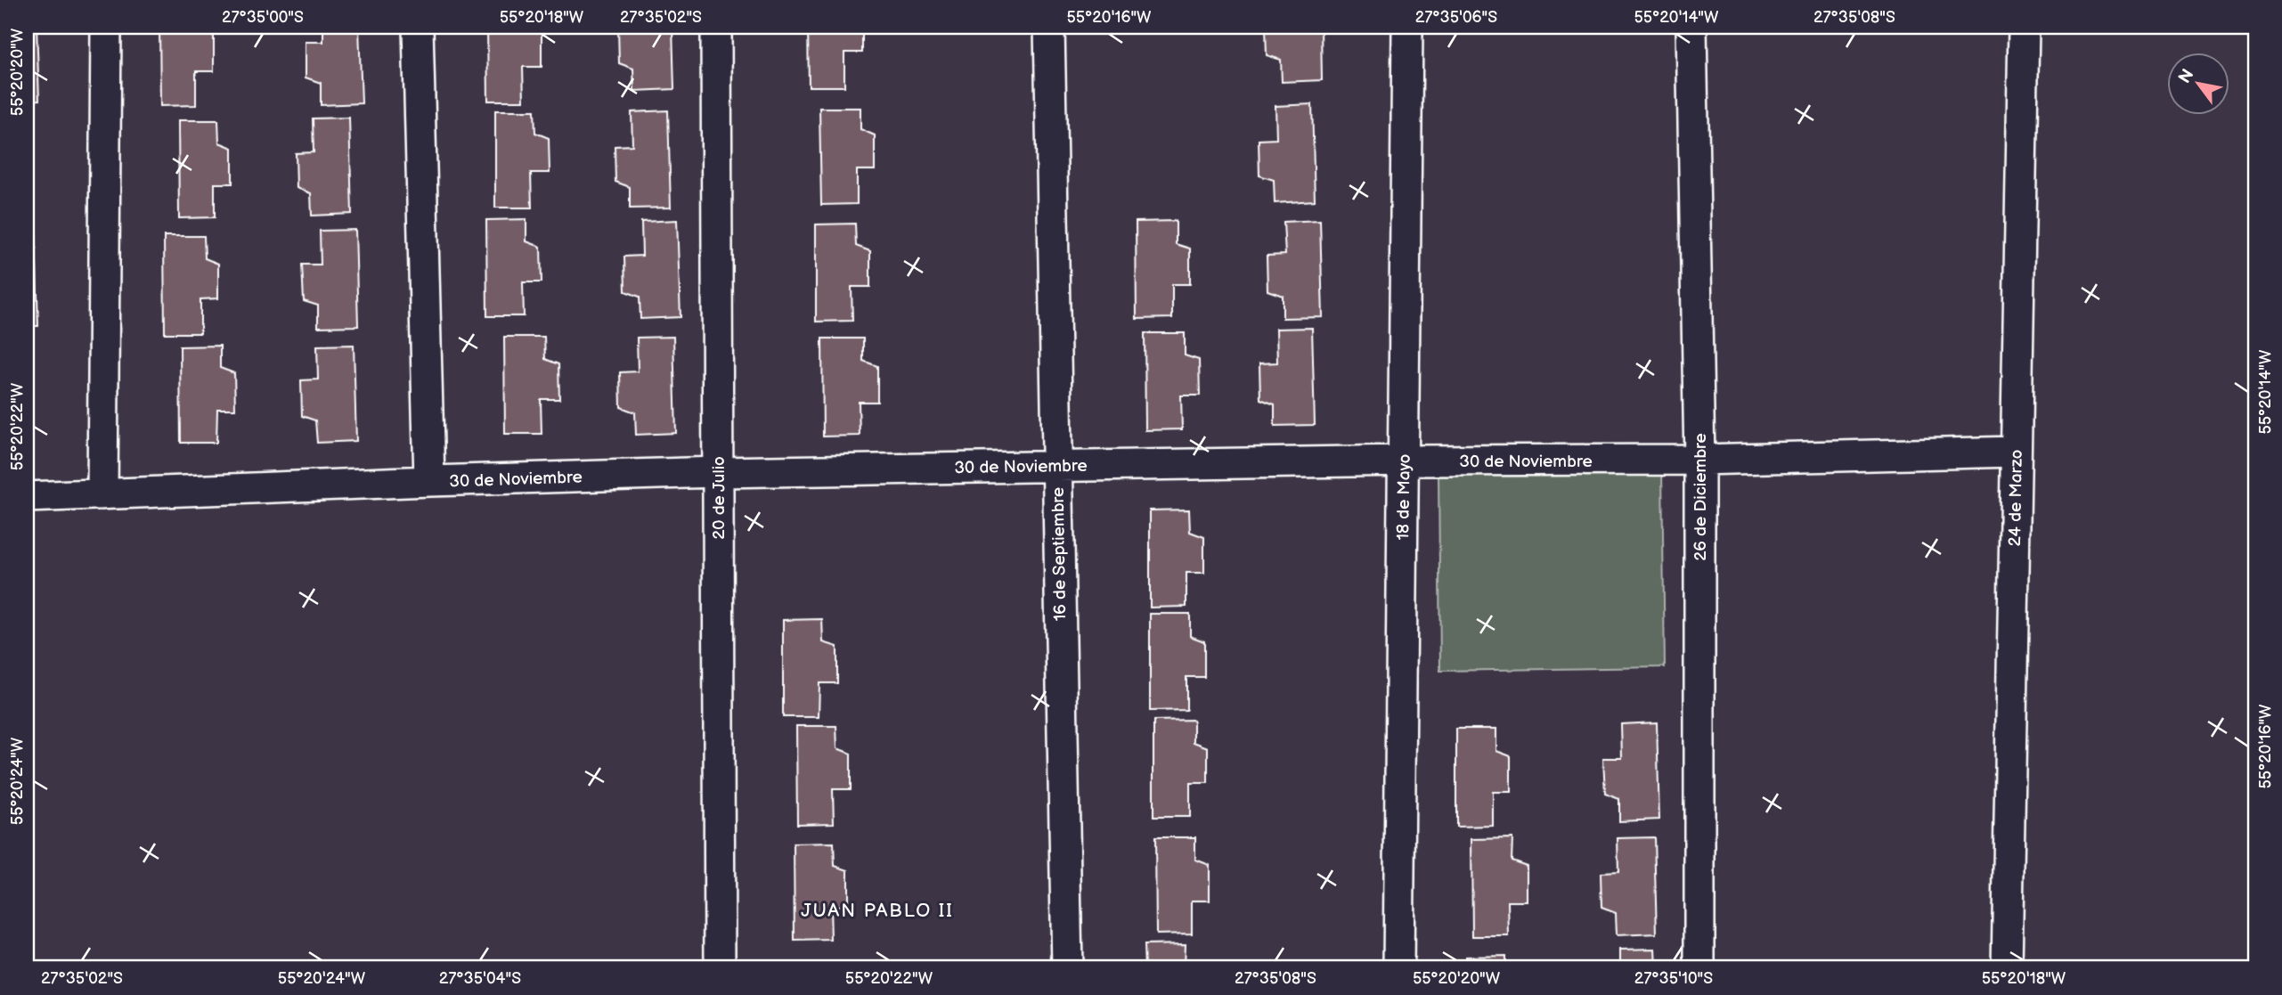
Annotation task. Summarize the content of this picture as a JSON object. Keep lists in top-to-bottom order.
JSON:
{
  "streets": {
    "street": [
      "30 de Noviembre",
      "18 de Mayo",
      "26 de Diciembre",
      "20 de Julio",
      "24 de Marzo",
      "16 de Septiembre"
    ]
  },
  "crossings": [
    ["30 de Noviembre", "18 de Mayo"],
    ["30 de Noviembre", "26 de Diciembre"],
    ["30 de Noviembre", "20 de Julio"],
    ["30 de Noviembre", "24 de Marzo"],
    ["30 de Noviembre", "16 de Septiembre"]
  ],
  "districts": ["JUAN PABLO II"],
  "north": "top left",
  "coordinates": [
    "27°35'00\"S",
    "55°20'18\"W",
    "27°35'02\"S",
    "55°20'16\"W",
    "27°35'06\"S",
    "55°20'14\"W",
    "27°35'08\"S",
    "55°20'20\"W",
    "55°20'22\"W",
    "55°20'24\"W",
    "27°35'04\"S",
    "27°35'10\"S"
  ]
}
